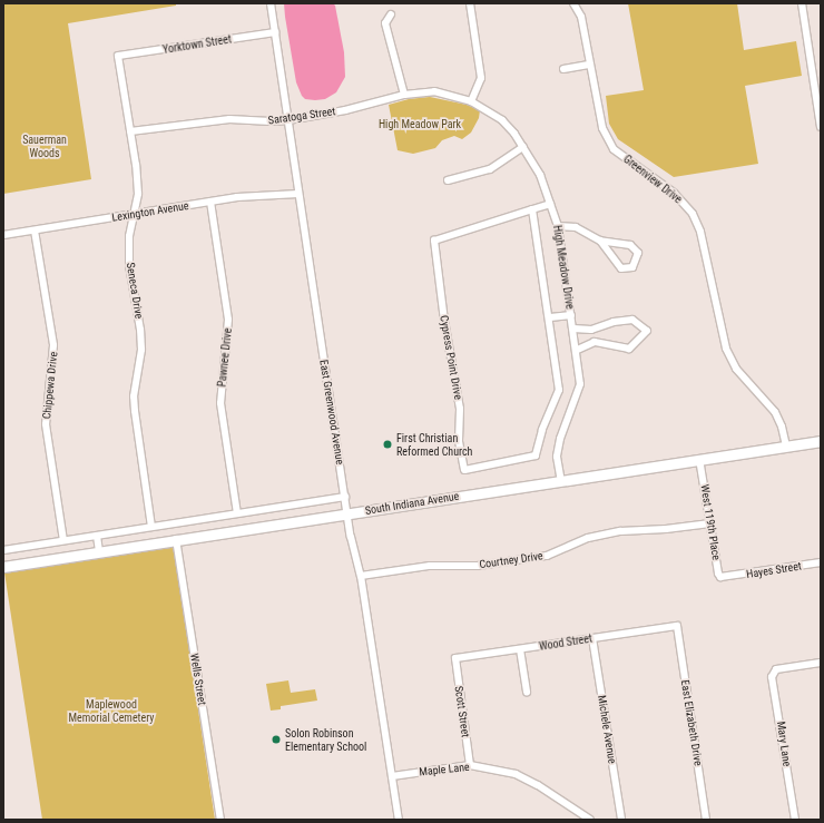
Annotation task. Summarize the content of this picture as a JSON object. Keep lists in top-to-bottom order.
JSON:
{
  "streets": {
    "main road": ["South Indiana Avenue"],
    "street": [
      "Yorktown Street",
      "Saratoga Street",
      "Greenview Drive",
      "Lexington Avenue",
      "High Meadow Drive",
      "Seneca Drive",
      "Pawnee Drive",
      "Cypress Point Drive",
      "Chippewa Drive",
      "East Greenwood Avenue",
      "West 119th Place",
      "Courtney Drive",
      "Hayes Street",
      "Wood Street",
      "Wells Street",
      "Scott Street",
      "East Elizabeth Drive",
      "Michele Avenue",
      "Mary Lane",
      "Maple Lane"
    ]
  },
  "crossings": [
    ["Yorktown Street", "Seneca Drive"],
    ["Yorktown Street", "East Greenwood Avenue"],
    ["Saratoga Street", "High Meadow Drive"],
    ["Saratoga Street", "Seneca Drive"],
    ["Saratoga Street", "East Greenwood Avenue"],
    ["Greenview Drive", "South Indiana Avenue"],
    ["Lexington Avenue", "Seneca Drive"],
    ["Lexington Avenue", "Pawnee Drive"],
    ["Lexington Avenue", "Chippewa Drive"],
    ["Lexington Avenue", "East Greenwood Avenue"],
    ["High Meadow Drive", "South Indiana Avenue"],
    ["East Greenwood Avenue", "South Indiana Avenue"],
    ["East Greenwood Avenue", "Courtney Drive"],
    ["East Greenwood Avenue", "Maple Lane"],
    ["South Indiana Avenue", "West 119th Place"],
    ["South Indiana Avenue", "Wells Street"],
    ["West 119th Place", "Courtney Drive"],
    ["West 119th Place", "Hayes Street"],
    ["Wood Street", "Scott Street"],
    ["Wood Street", "East Elizabeth Drive"],
    ["Wood Street", "Michele Avenue"],
    ["Scott Street", "Maple Lane"]
  ],
  "parks": ["High Meadow Park", "Sauerman Woods", "Maplewood Memorial Cemetery"],
  "places": ["First Christian Reformed Church", "Solon Robinson Elementary School"]
}
